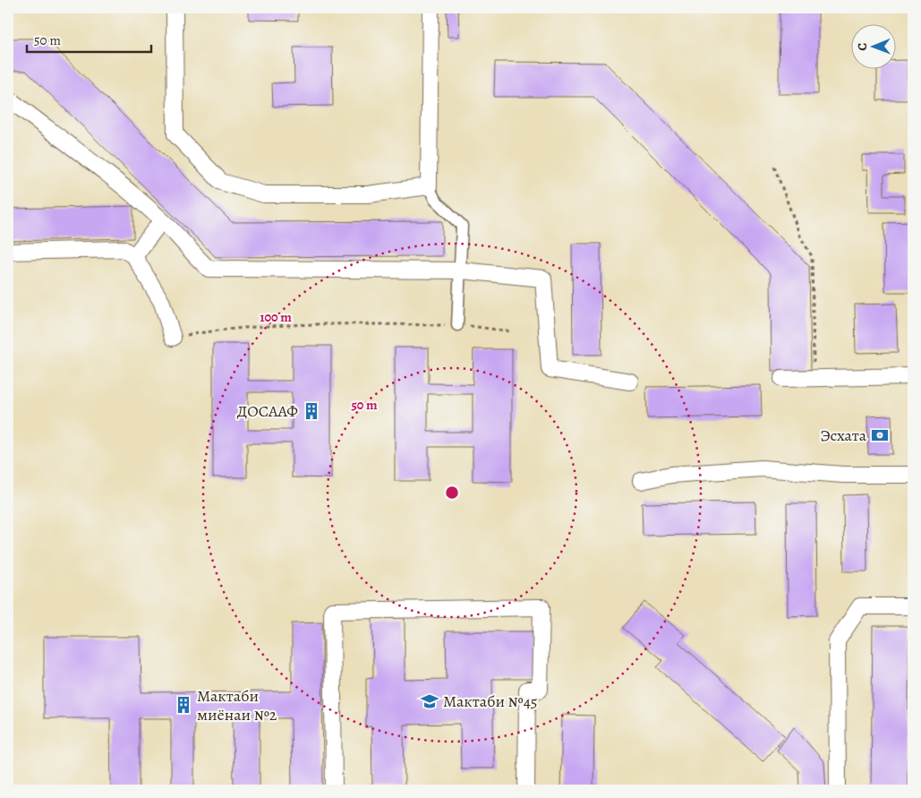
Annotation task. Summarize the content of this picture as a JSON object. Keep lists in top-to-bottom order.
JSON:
{
  "places": {
    "building": ["ДОСААФ", "Мактаби миёнаи №2"],
    "bank": ["Эсхата"],
    "school or university": ["Мактаби №45"]
  },
  "scale_bar": "50 m",
  "north": "left",
  "rings": ["100 m", "50 m"]
}
